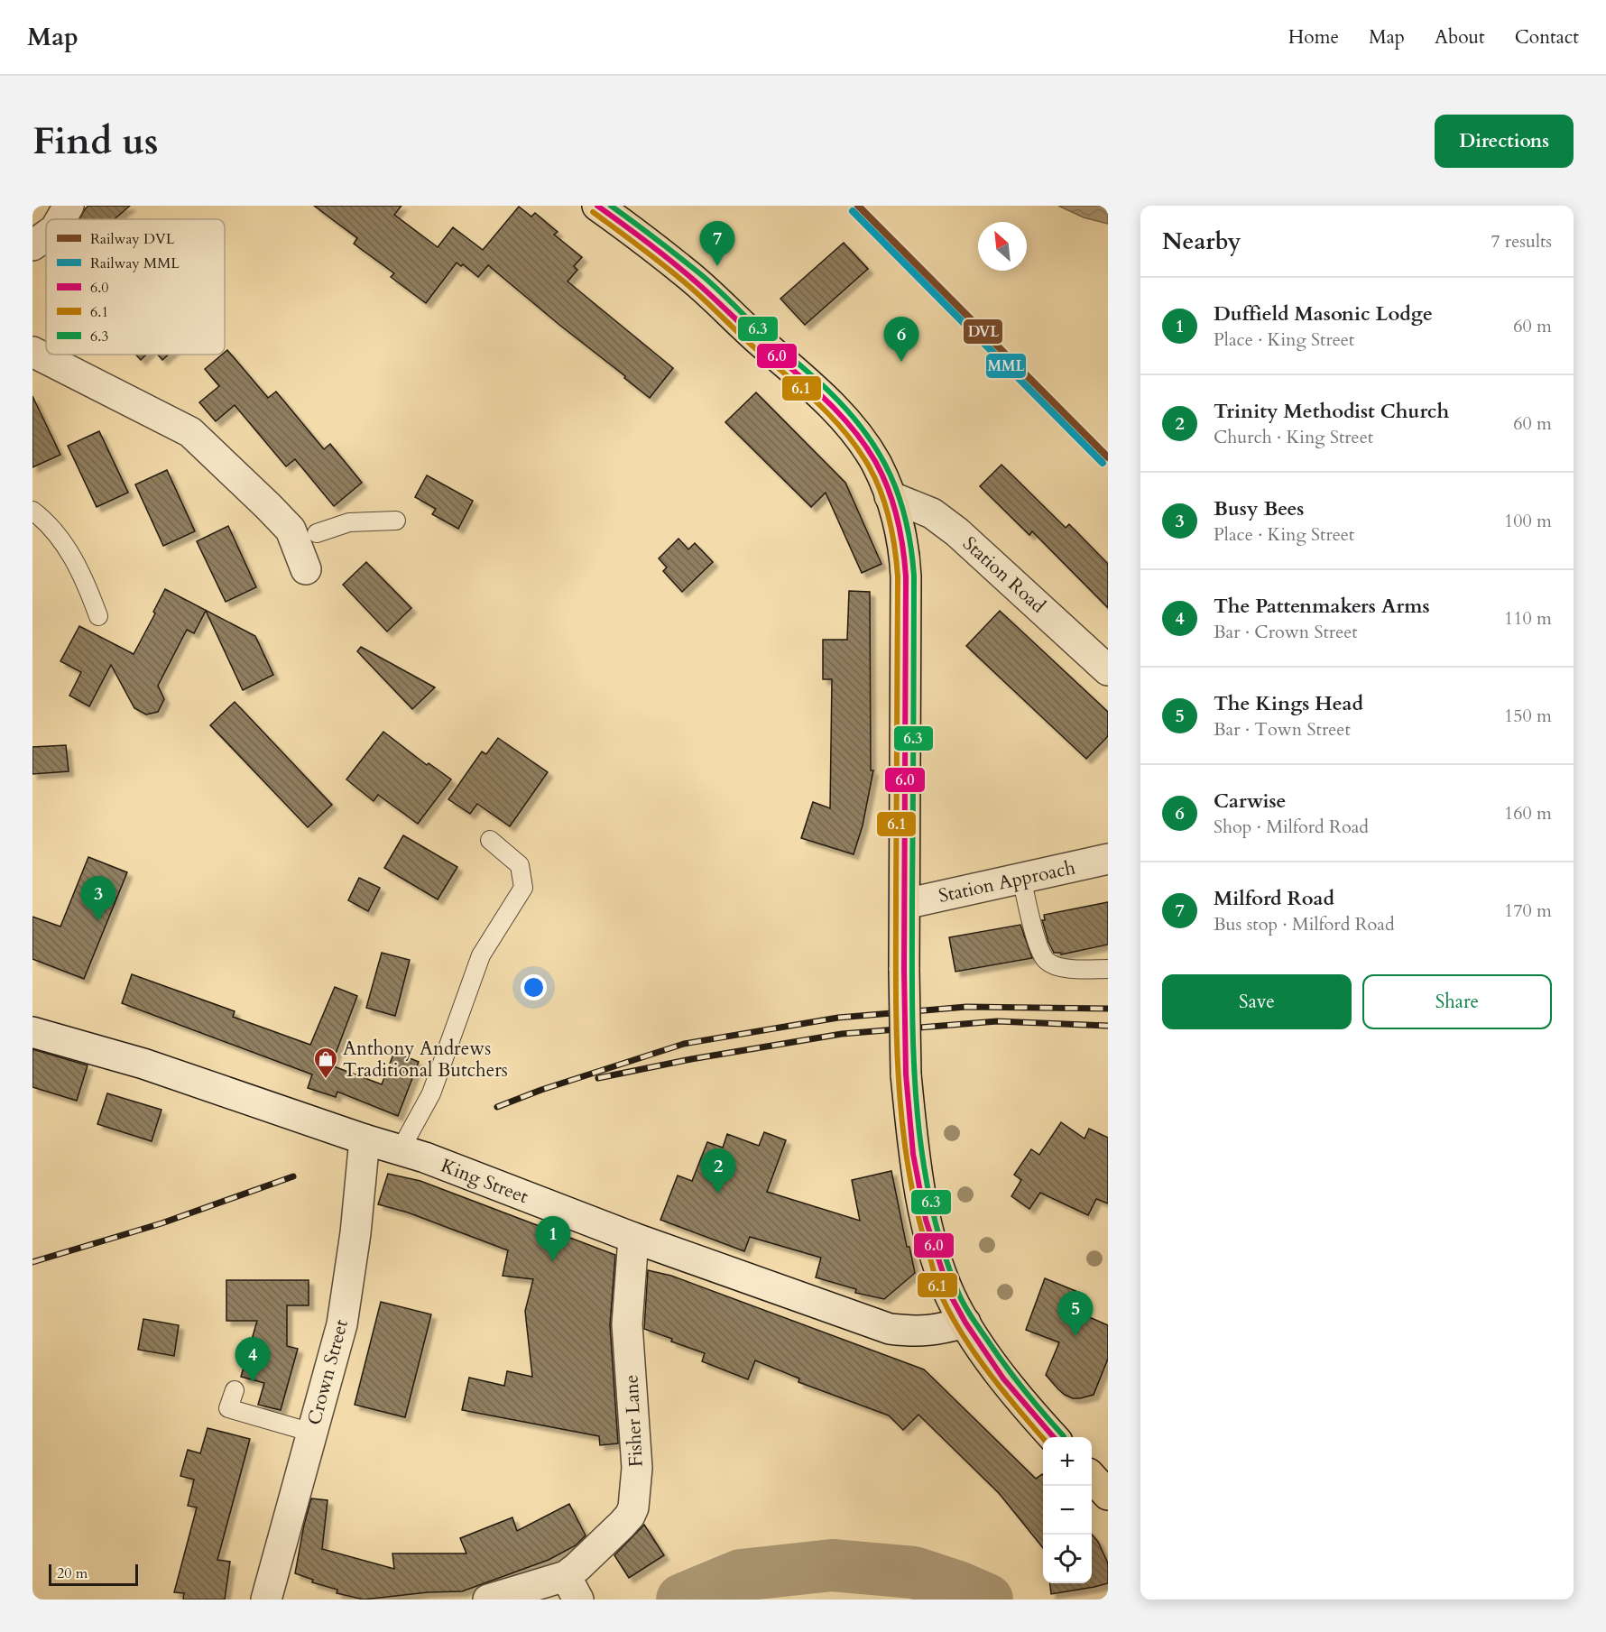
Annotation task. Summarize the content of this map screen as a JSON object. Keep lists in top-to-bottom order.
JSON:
{
  "streets": {
    "street": [
      "Station Road",
      "Station Approach",
      "King Street",
      "Crown Street",
      "Fisher Lane"
    ]
  },
  "crossings": [
    ["King Street", "Crown Street"],
    ["King Street", "Fisher Lane"]
  ],
  "places": {
    "shop": ["Anthony Andrews Traditional Butchers"]
  },
  "lines": [
    "rail line DVL",
    "transit line 6.0",
    "transit line 6.3",
    "rail line MML",
    "transit line 6.1"
  ],
  "legend": [
    "Railway DVL",
    "Railway MML",
    "6.0",
    "6.1",
    "6.3"
  ],
  "scale_bar": "20 m",
  "north": "top left",
  "page": {
    "header": "Map",
    "nav": [
      "Home",
      "Map",
      "About",
      "Contact"
    ],
    "buttons": [
      "Directions",
      ["Save", "Share"]
    ],
    "title": "Find us",
    "heading": ["Nearby", "7 results"],
    "pins": [
      "7",
      "6",
      "3",
      "2",
      "1",
      "5",
      "4"
    ],
    "list": [
      {
        "mark": "1",
        "name": "Duffield Masonic Lodge",
        "note": "Place · King Street",
        "value": "60 m"
      },
      {
        "mark": "2",
        "name": "Trinity Methodist Church",
        "note": "Church · King Street",
        "value": "60 m"
      },
      {
        "mark": "3",
        "name": "Busy Bees",
        "note": "Place · King Street",
        "value": "100 m"
      },
      {
        "mark": "4",
        "name": "The Pattenmakers Arms",
        "note": "Bar · Crown Street",
        "value": "110 m"
      },
      {
        "mark": "5",
        "name": "The Kings Head",
        "note": "Bar · Town Street",
        "value": "150 m"
      },
      {
        "mark": "6",
        "name": "Carwise",
        "note": "Shop · Milford Road",
        "value": "160 m"
      },
      {
        "mark": "7",
        "name": "Milford Road",
        "note": "Bus stop · Milford Road",
        "value": "170 m"
      }
    ],
    "map_buttons": ["+", "−"],
    "scale": "20 m"
  }
}
